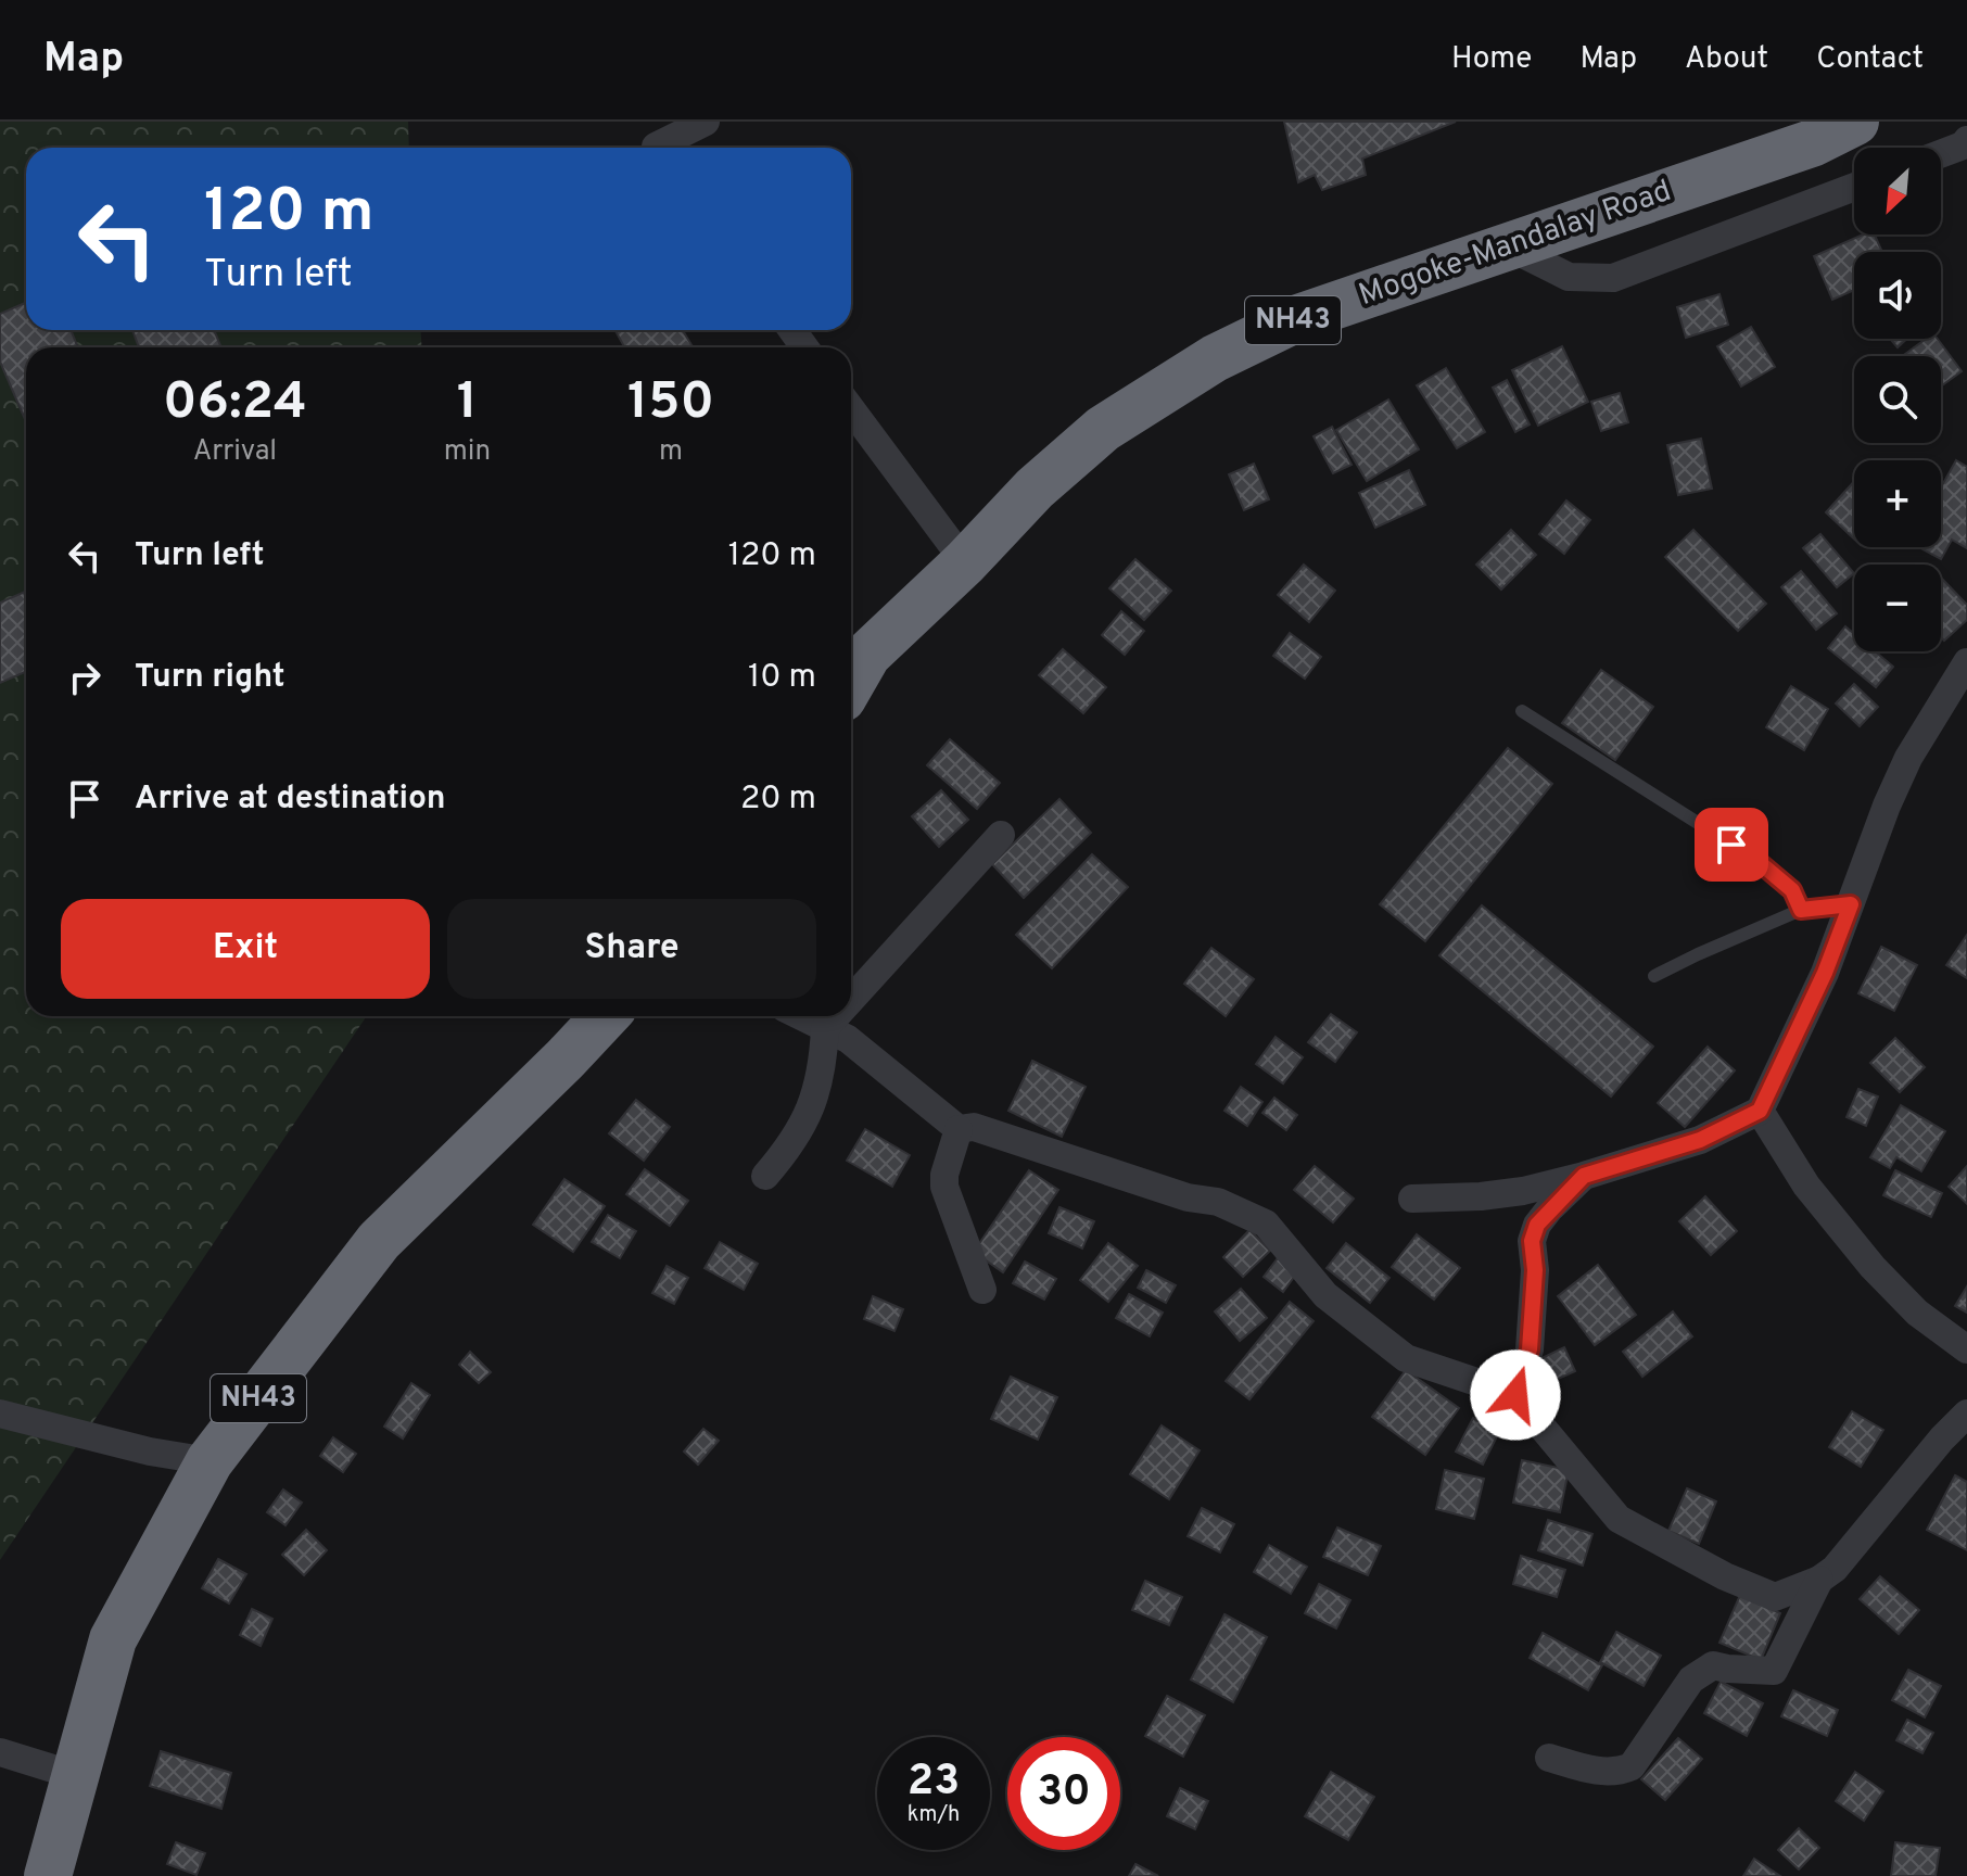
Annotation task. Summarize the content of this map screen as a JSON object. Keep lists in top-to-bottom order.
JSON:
{
  "streets": {
    "highway": ["Mogoke-Mandalay Road", "NH43"]
  },
  "north": "bottom left",
  "page": {
    "header": "Map",
    "nav": [
      "Home",
      "Map",
      "About",
      "Contact"
    ],
    "map_buttons": ["+", "−"],
    "turn": ["120 m", "Turn left"],
    "eta": [
      "06:24",
      "Arrival",
      "1",
      "min",
      "150",
      "m"
    ],
    "list": [
      {
        "name": "Turn left",
        "value": "120 m"
      },
      {
        "name": "Turn right",
        "value": "10 m"
      },
      {
        "name": "Arrive at destination",
        "value": "20 m"
      }
    ],
    "buttons": ["Exit", "Share"],
    "speed": "23 km/h",
    "limit": "30"
  }
}
